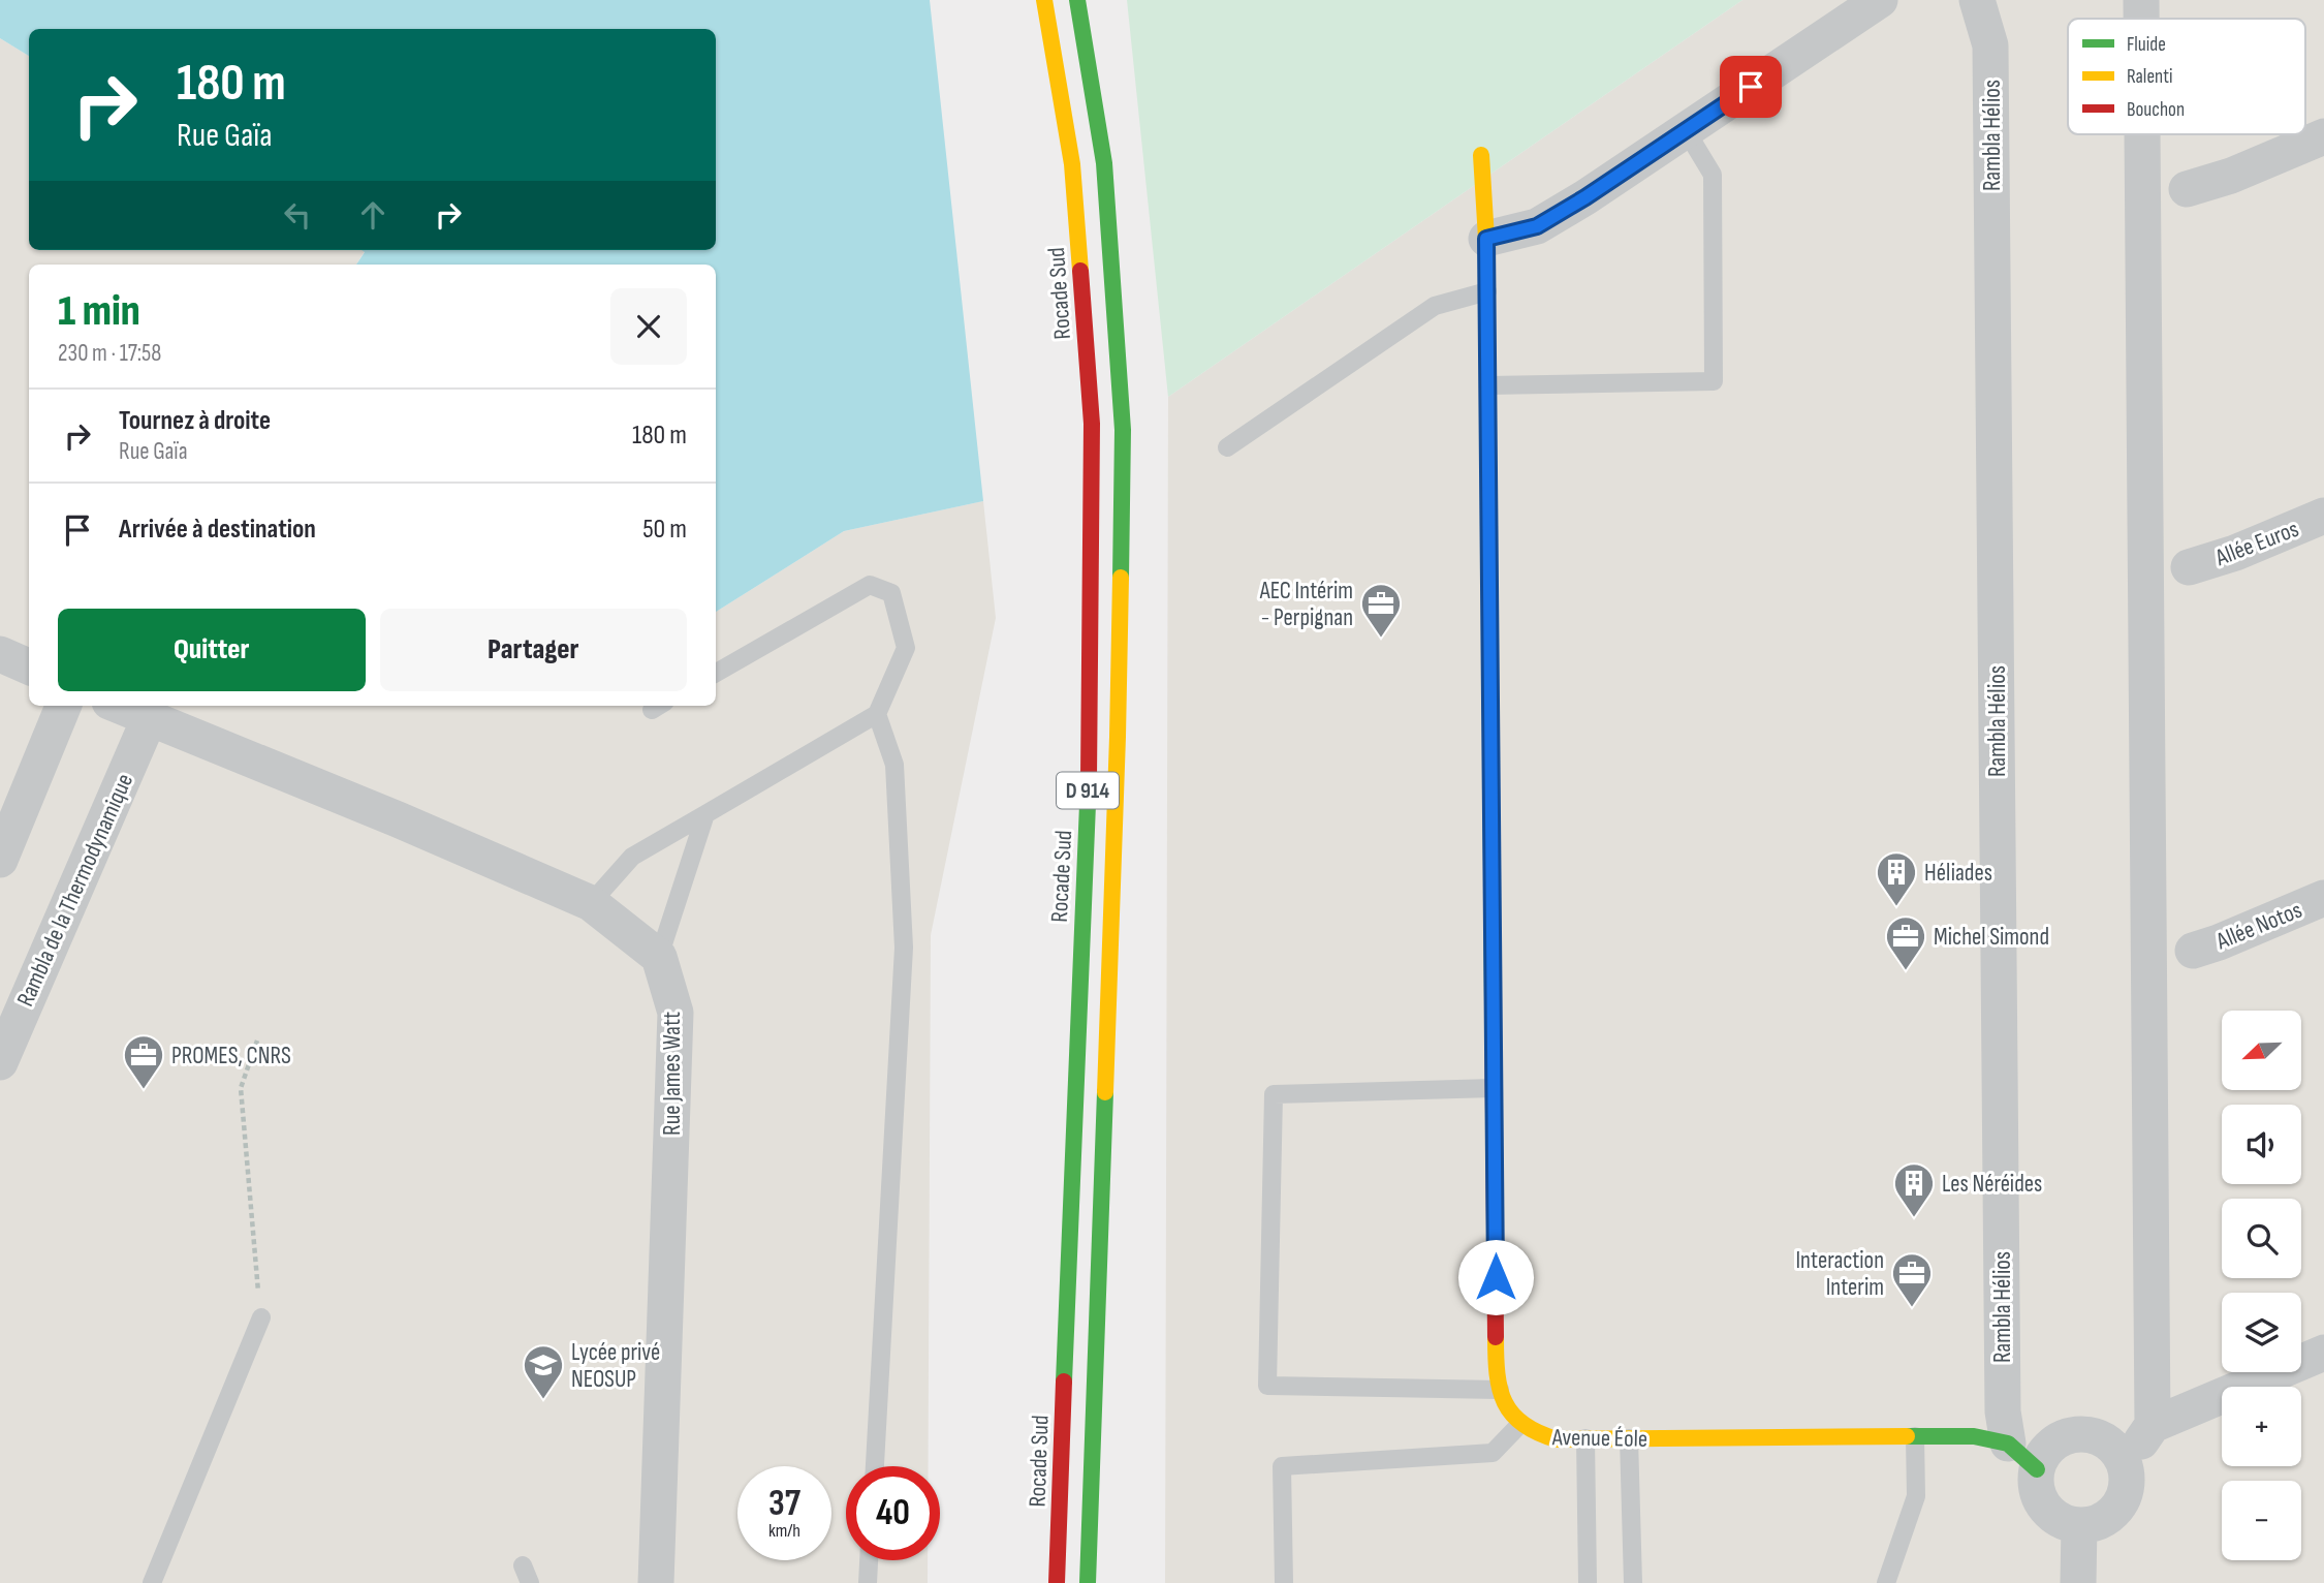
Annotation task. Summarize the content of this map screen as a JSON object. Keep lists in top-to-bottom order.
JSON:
{
  "streets": {
    "main road": ["Rocade Sud", "D 914", "Avenue Éole"],
    "street": [
      "Rambla Hélios",
      "Allée Euros",
      "Rambla de la Thermodynamique",
      "Allée Notos",
      "Rue James Watt"
    ]
  },
  "crossings": [
    ["Rambla Hélios", "Avenue Éole"]
  ],
  "places": {
    "office": [
      "AEC Intérim - Perpignan",
      "Michel Simond",
      "PROMES, CNRS",
      "Interaction Interim"
    ],
    "building": ["Héliades", "Les Néréides"],
    "school or university": ["Lycée privé NEOSUP"]
  },
  "legend": ["Fluide", "Ralenti", "Bouchon"],
  "north": "bottom left",
  "page": {
    "turn": ["180 m", "Rue Gaïa"],
    "heading": ["1 min", "230 m · 17:58"],
    "list": [
      {
        "name": "Tournez à droite",
        "note": "Rue Gaïa",
        "value": "180 m"
      },
      {
        "name": "Arrivée à destination",
        "value": "50 m"
      }
    ],
    "buttons": ["Quitter", "Partager"],
    "map_buttons": ["+", "−"],
    "speed": "37 km/h",
    "limit": "40"
  }
}
